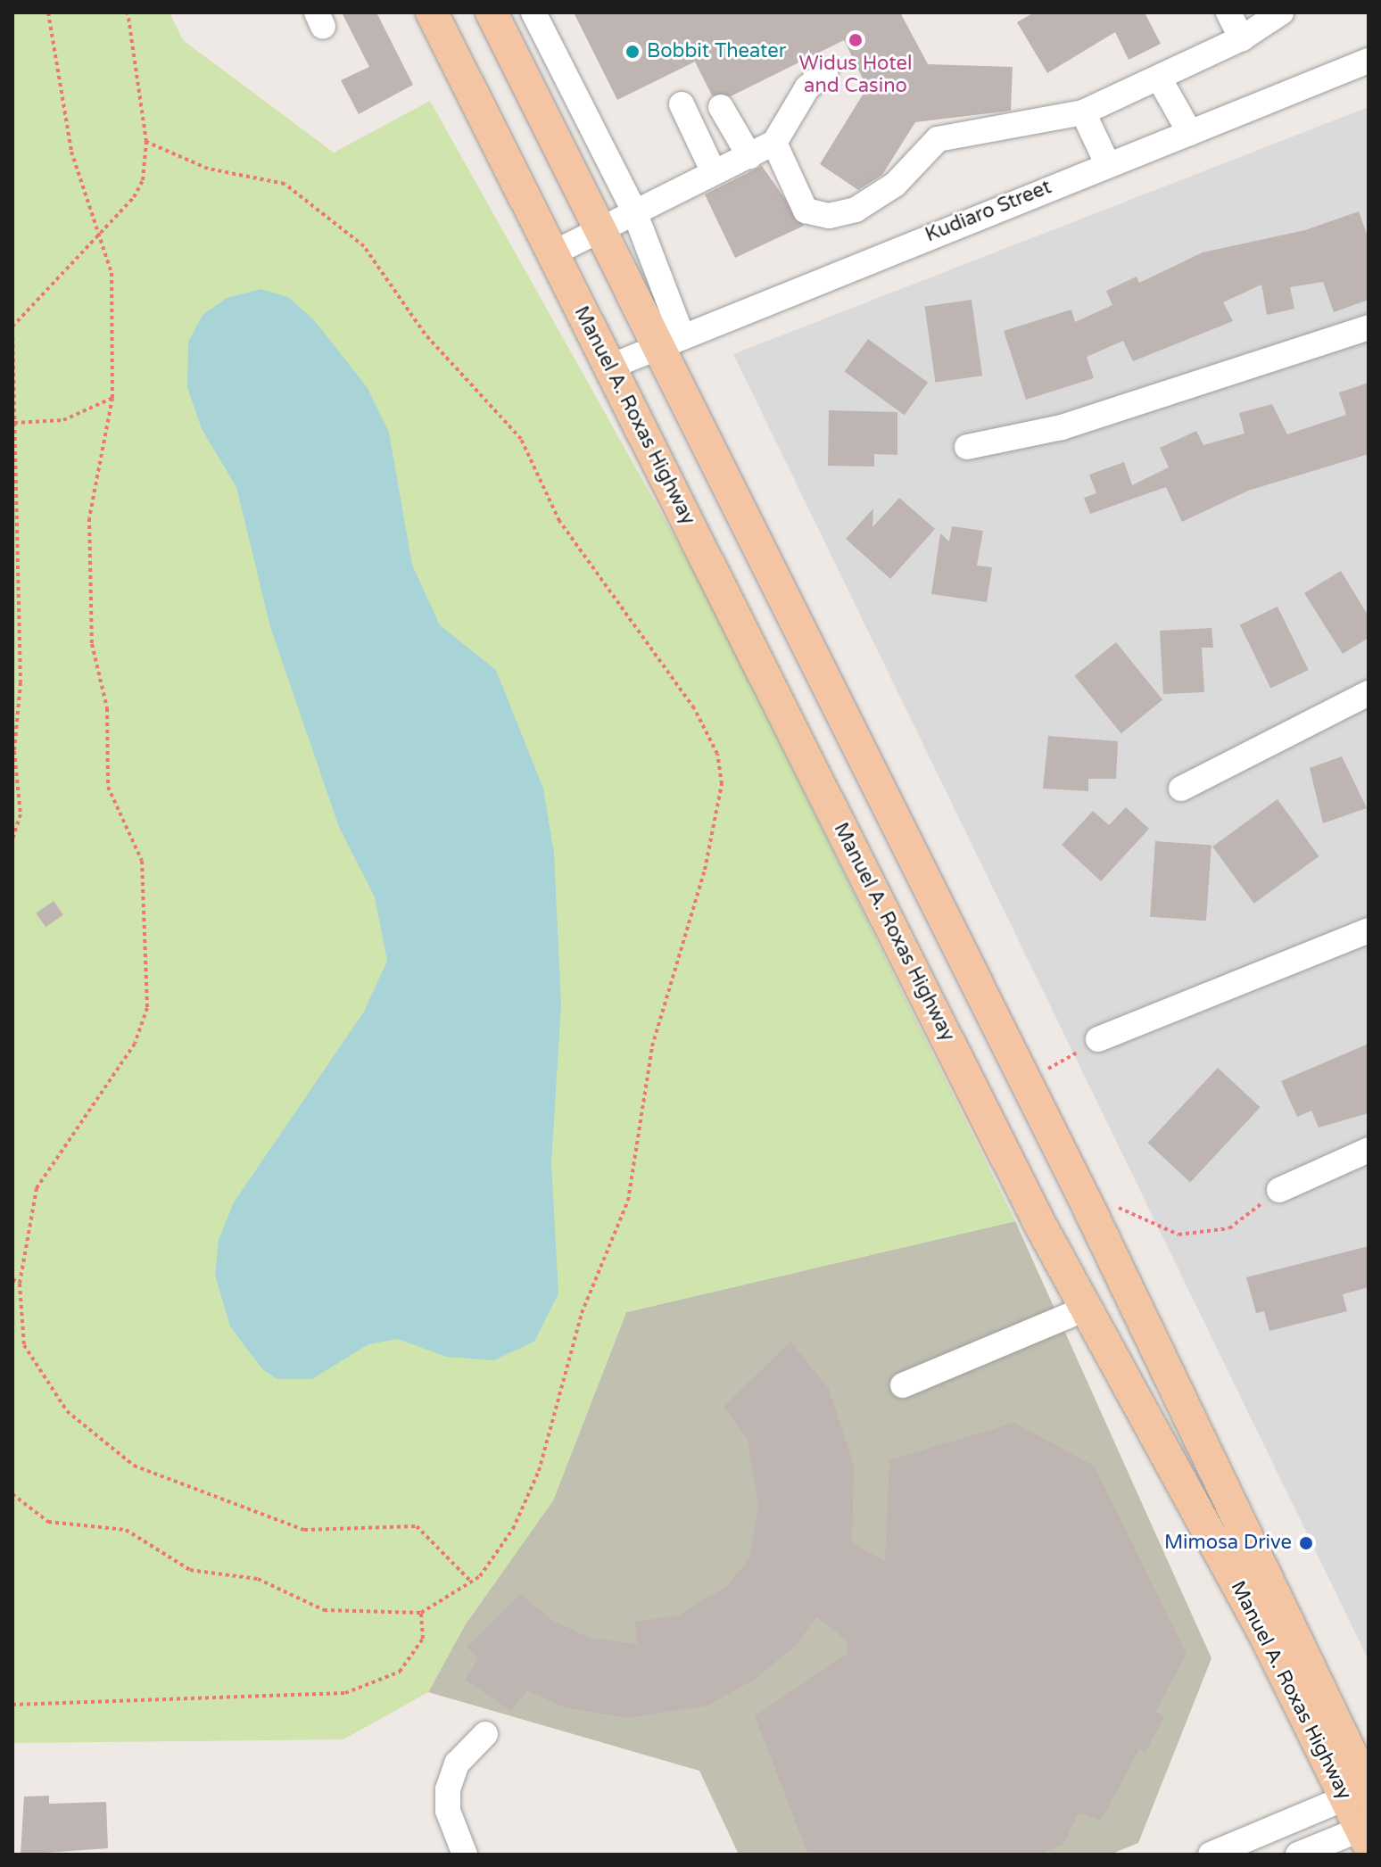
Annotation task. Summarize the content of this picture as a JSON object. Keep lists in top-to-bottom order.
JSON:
{
  "streets": {
    "main road": ["Manuel A. Roxas Highway"],
    "street": ["Kudiaro Street"]
  },
  "crossings": [
    ["Kudiaro Street", "Manuel A. Roxas Highway"]
  ],
  "places": ["Widus Hotel and Casino", "Bobbit Theater", "Mimosa Drive"]
}
